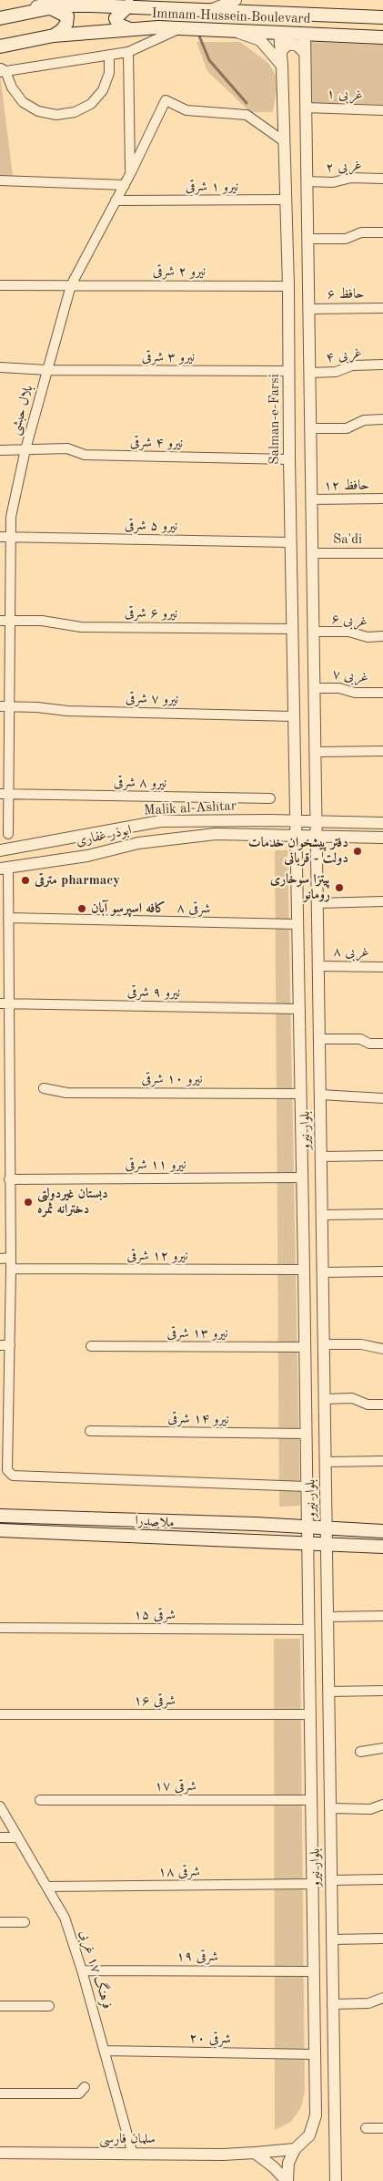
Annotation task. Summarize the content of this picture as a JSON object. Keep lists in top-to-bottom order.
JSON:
{
  "streets": {
    "main road": ["Immam Hussein Boulevard", "ملاصدرا"],
    "street": [
      "۱ غربی",
      "۲ غربی",
      "نیرو ۱ شرقی",
      "نیرو ۲ شرقی",
      "حافظ ۶",
      "۴ غربی",
      "نیرو ۳ شرقی",
      "بلال حبشی",
      "Salman-e-Farsi",
      "نیرو ۴ شرقی",
      "حافظ ۱۲",
      "نیرو ۵ شرقی",
      "Sa'di",
      "نیرو ۶ شرقی",
      "۶ غربی",
      "۷ غربی",
      "نیرو ۷ شرقی",
      "نیرو ۸ شرقی",
      "Malik al-Ashtar",
      "ابوذر غفاری",
      "۸ شرقی",
      "۸ غربی",
      "نیرو ۹ شرقی",
      "نیرو ۱۰ شرقی",
      "بلوار نیرو",
      "نیرو ۱۱ شرقی",
      "نیرو ۱۲ شرقی",
      "نیرو ۱۳ شرقی",
      "نیرو ۱۴ شرقی",
      "۱۵ شرقی",
      "۱۶ شرقی",
      "۱۷ شرقی",
      "۱۸ شرقی",
      "۱۹ شرقی",
      "فرهنگ ۱۷ غربی",
      "۲۰ شرقی",
      "سلمان فارسی"
    ]
  },
  "crossings": [
    ["Immam Hussein Boulevard", "Salman-e-Farsi"],
    ["نیرو ۱ شرقی", "بلال حبشی"],
    ["نیرو ۱ شرقی", "Salman-e-Farsi"],
    ["نیرو ۲ شرقی", "بلال حبشی"],
    ["نیرو ۲ شرقی", "Salman-e-Farsi"],
    ["نیرو ۳ شرقی", "بلال حبشی"],
    ["نیرو ۳ شرقی", "Salman-e-Farsi"],
    ["بلال حبشی", "Salman-e-Farsi"],
    ["بلال حبشی", "نیرو ۴ شرقی"],
    ["بلال حبشی", "نیرو ۵ شرقی"],
    ["بلال حبشی", "نیرو ۶ شرقی"],
    ["بلال حبشی", "نیرو ۷ شرقی"],
    ["بلال حبشی", "نیرو ۸ شرقی"],
    ["Salman-e-Farsi", "نیرو ۴ شرقی"],
    ["Salman-e-Farsi", "نیرو ۵ شرقی"],
    ["Salman-e-Farsi", "نیرو ۶ شرقی"],
    ["Salman-e-Farsi", "نیرو ۷ شرقی"],
    ["Salman-e-Farsi", "Malik al-Ashtar"],
    ["Salman-e-Farsi", "ابوذر غفاری"],
    ["Salman-e-Farsi", "بلوار نیرو"],
    ["ابوذر غفاری", "بلوار نیرو"],
    ["۸ شرقی", "بلوار نیرو"],
    ["۸ غربی", "بلوار نیرو"],
    ["نیرو ۹ شرقی", "بلوار نیرو"],
    ["نیرو ۱۰ شرقی", "بلوار نیرو"],
    ["بلوار نیرو", "نیرو ۱۱ شرقی"],
    ["بلوار نیرو", "نیرو ۱۲ شرقی"],
    ["بلوار نیرو", "نیرو ۱۳ شرقی"],
    ["بلوار نیرو", "نیرو ۱۴ شرقی"],
    ["بلوار نیرو", "ملاصدرا"],
    ["بلوار نیرو", "۱۵ شرقی"],
    ["بلوار نیرو", "۱۶ شرقی"],
    ["بلوار نیرو", "۱۷ شرقی"],
    ["بلوار نیرو", "۱۸ شرقی"],
    ["بلوار نیرو", "۱۹ شرقی"],
    ["بلوار نیرو", "۲۰ شرقی"],
    ["بلوار نیرو", "سلمان فارسی"],
    ["۱۸ شرقی", "فرهنگ ۱۷ غربی"],
    ["۱۹ شرقی", "فرهنگ ۱۷ غربی"],
    ["فرهنگ ۱۷ غربی", "۲۰ شرقی"],
    ["فرهنگ ۱۷ غربی", "سلمان فارسی"]
  ],
  "places": [
    "دفتر پیشخوان خدمات دولت - قربانی",
    "مترقی pharmacy",
    "پیتزا سوخاری رومانو",
    "کافه اسپرسو آبان",
    "دبستان غیردولتی دخترانه ثمره"
  ]
}
